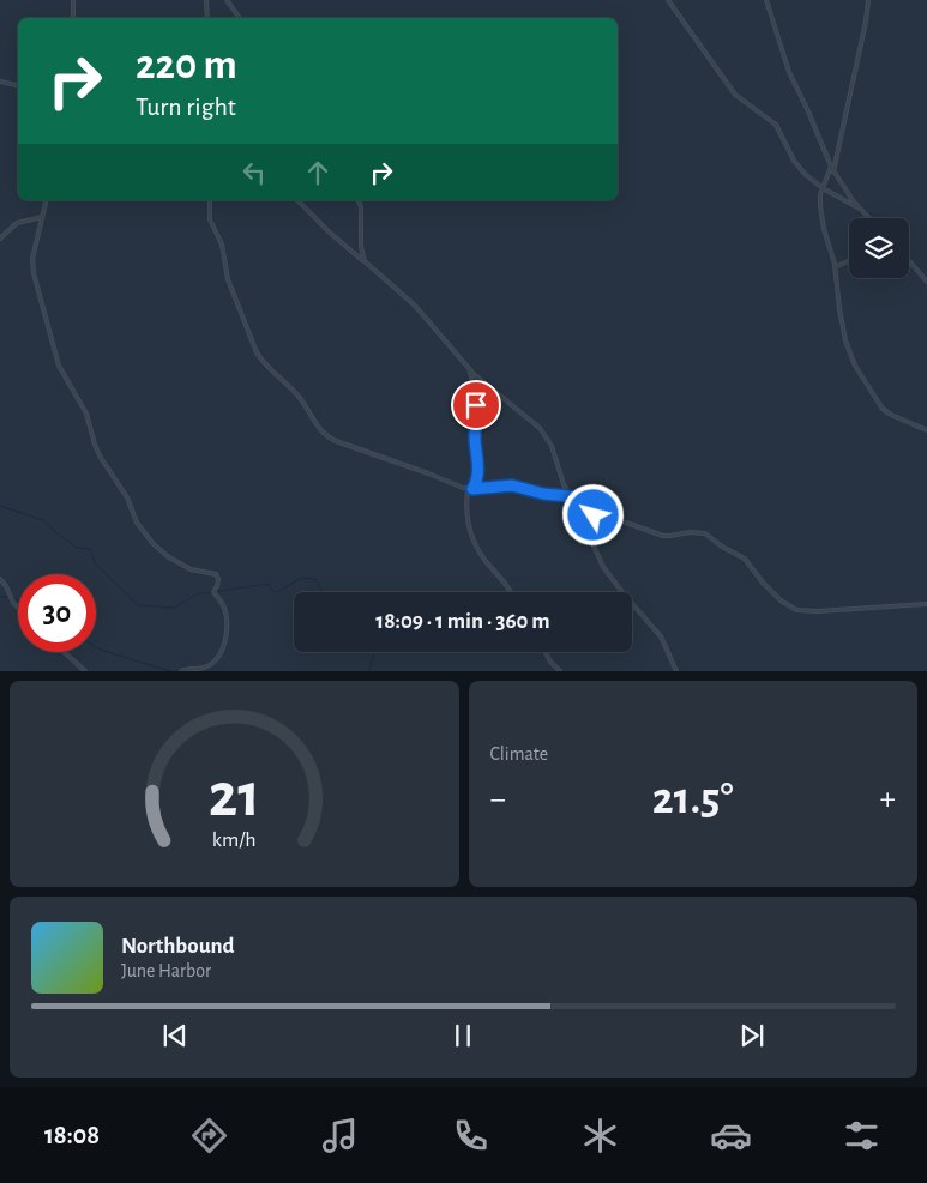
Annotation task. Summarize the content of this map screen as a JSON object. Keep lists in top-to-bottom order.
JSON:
{
  "page": {
    "turn": ["220 m", "Turn right"],
    "limit": "30",
    "trip": "18:09 · 1 min · 360 m",
    "tile": "Climate",
    "heat": ["−", "21.5°", "+"],
    "song": ["Northbound", "June Harbor"],
    "tabs": "18:08",
    "gauge": ["21", "km/h"]
  }
}
